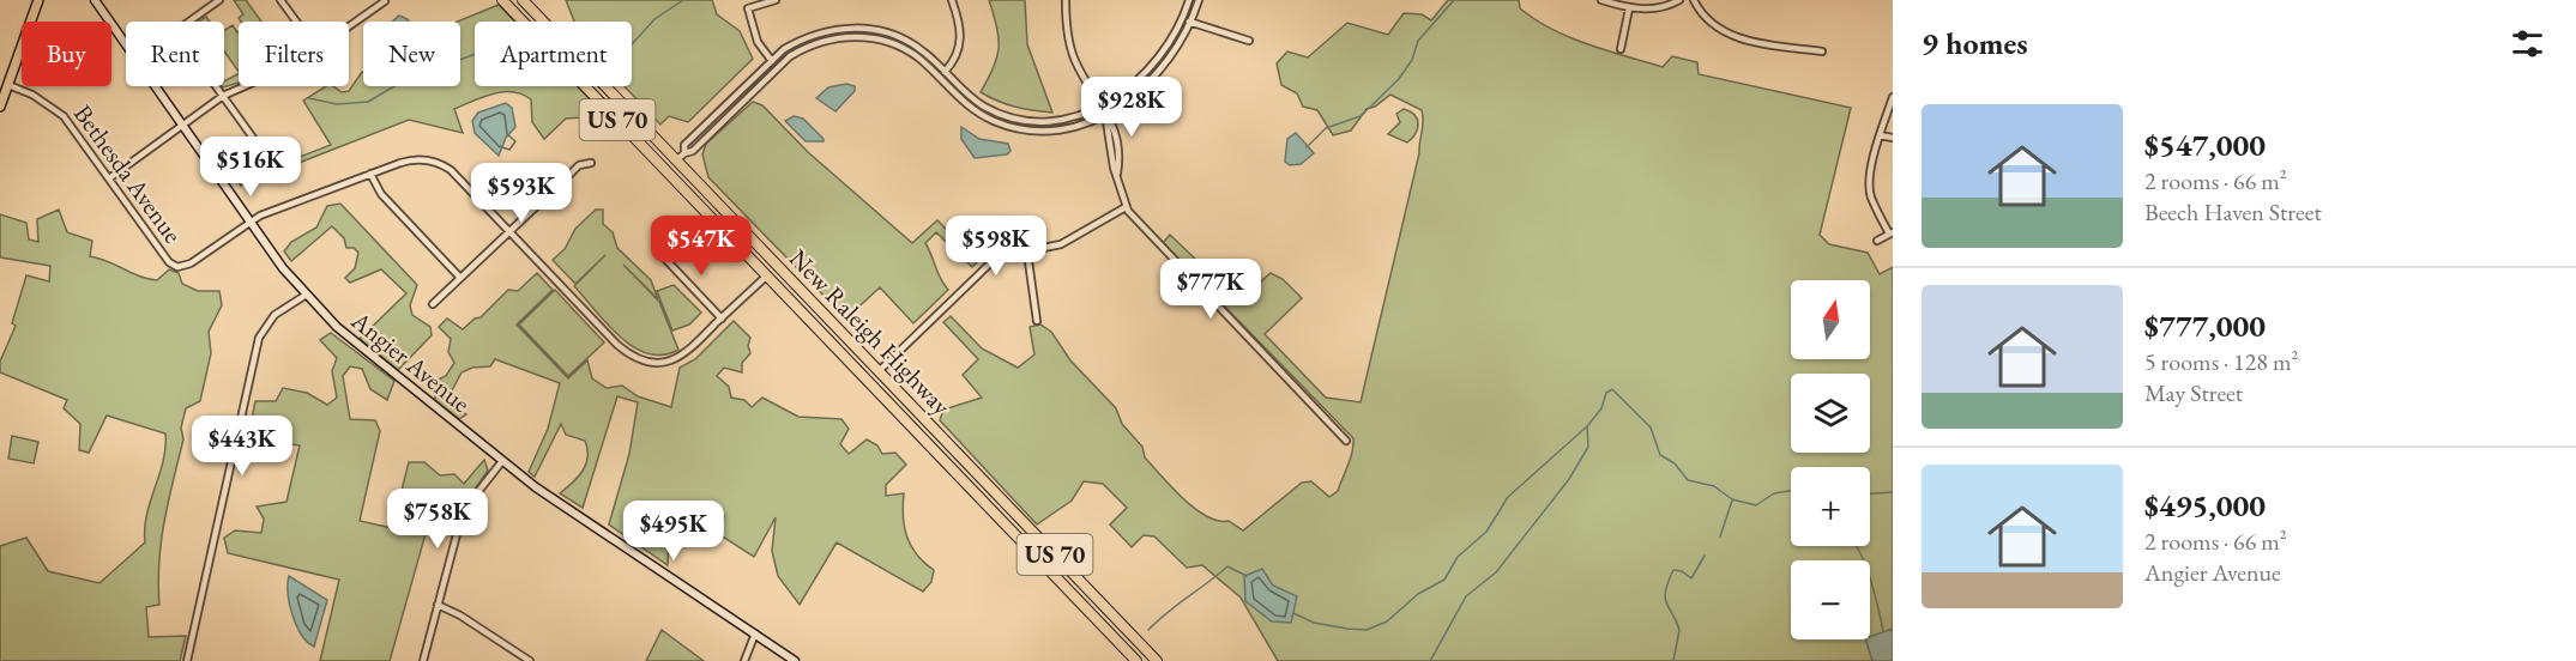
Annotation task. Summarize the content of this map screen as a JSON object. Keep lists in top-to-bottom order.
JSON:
{
  "streets": {
    "highway": ["US 70", "New Raleigh Highway"],
    "street": ["Bethesda Avenue", "Angier Avenue"]
  },
  "crossings": [
    ["Bethesda Avenue", "Angier Avenue"]
  ],
  "north": "top",
  "page": {
    "heading": "9 homes",
    "chip": [
      "Buy",
      "Rent",
      "Filters",
      "New",
      "Apartment"
    ],
    "price": [
      "$928K",
      "$516K",
      "$593K",
      "$547K",
      "$598K",
      "$777K",
      "$443K",
      "$758K",
      "$495K"
    ],
    "list": [
      {
        "name": "$547,000",
        "note": "2 rooms · 66 m² · Beech Haven Street"
      },
      {
        "name": "$777,000",
        "note": "5 rooms · 128 m² · May Street"
      },
      {
        "name": "$495,000",
        "note": "2 rooms · 66 m² · Angier Avenue"
      }
    ],
    "map_buttons": ["+", "−"]
  }
}
